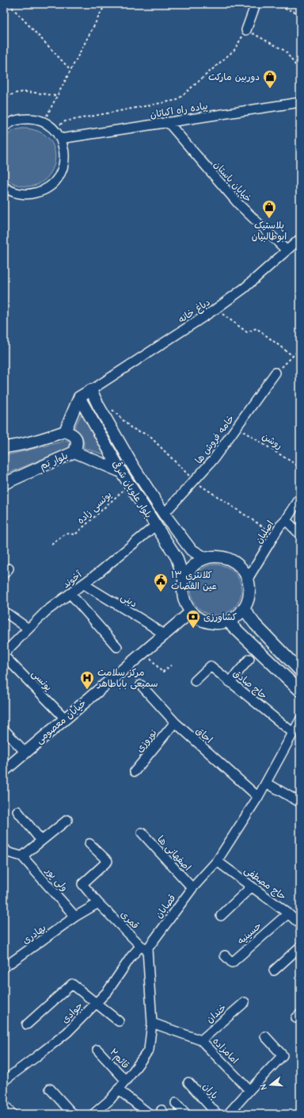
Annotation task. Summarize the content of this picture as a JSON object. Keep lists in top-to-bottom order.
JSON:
{
  "streets": {
    "main road": ["بلوار بَم", "بلوار علویان شرقی", "خیابان معصومی"],
    "street": [
      "پیاده راه اکباتان",
      "خیابان باستان",
      "دباغ خانه",
      "خامه فروش ها",
      "اصلیان",
      "آخوند",
      "دینی",
      "یونسی",
      "حاج صادق",
      "اجاق",
      "نوروزی",
      "اصفهانی ها",
      "ولی پور",
      "حاج مصطفی",
      "قصابان",
      "قمری",
      "حسینیه",
      "بهادری",
      "جوادی",
      "خندان",
      "امامزاده",
      "قائم۲",
      "باران"
    ],
    "path": ["روشن", "یونسی زاده"]
  },
  "crossings": [
    ["پیاده راه اکباتان", "خیابان باستان"],
    ["خیابان باستان", "دباغ خانه"],
    ["دباغ خانه", "بلوار علویان شرقی"],
    ["خامه فروش ها", "روشن"],
    ["خامه فروش ها", "بلوار علویان شرقی"],
    ["بلوار بَم", "بلوار علویان شرقی"],
    ["بلوار علویان شرقی", "یونسی زاده"],
    ["بلوار علویان شرقی", "اصلیان"],
    ["بلوار علویان شرقی", "آخوند"],
    ["بلوار علویان شرقی", "خیابان معصومی"],
    ["اصلیان", "خیابان معصومی"],
    ["آخوند", "دینی"],
    ["دینی", "خیابان معصومی"],
    ["یونسی", "خیابان معصومی"],
    ["حاج صادق", "قصابان"],
    ["اجاق", "نوروزی"],
    ["اجاق", "قصابان"],
    ["اصفهانی ها", "قصابان"],
    ["ولی پور", "بهادری"],
    ["حاج مصطفی", "قصابان"],
    ["حاج مصطفی", "حسینیه"],
    ["قصابان", "قمری"],
    ["قصابان", "جوادی"],
    ["قمری", "بهادری"],
    ["قمری", "جوادی"],
    ["خندان", "امامزاده"]
  ],
  "places": {
    "shop": ["دوربین مارکت", "پلاستیک ابوطالبیان"],
    "public building": ["کلانتری ۱۳ عین القضات"],
    "bank": ["کشاورزی"],
    "hospital": ["مرکز سلامت سمیعی باباطاهر"]
  },
  "north": "left"
}
